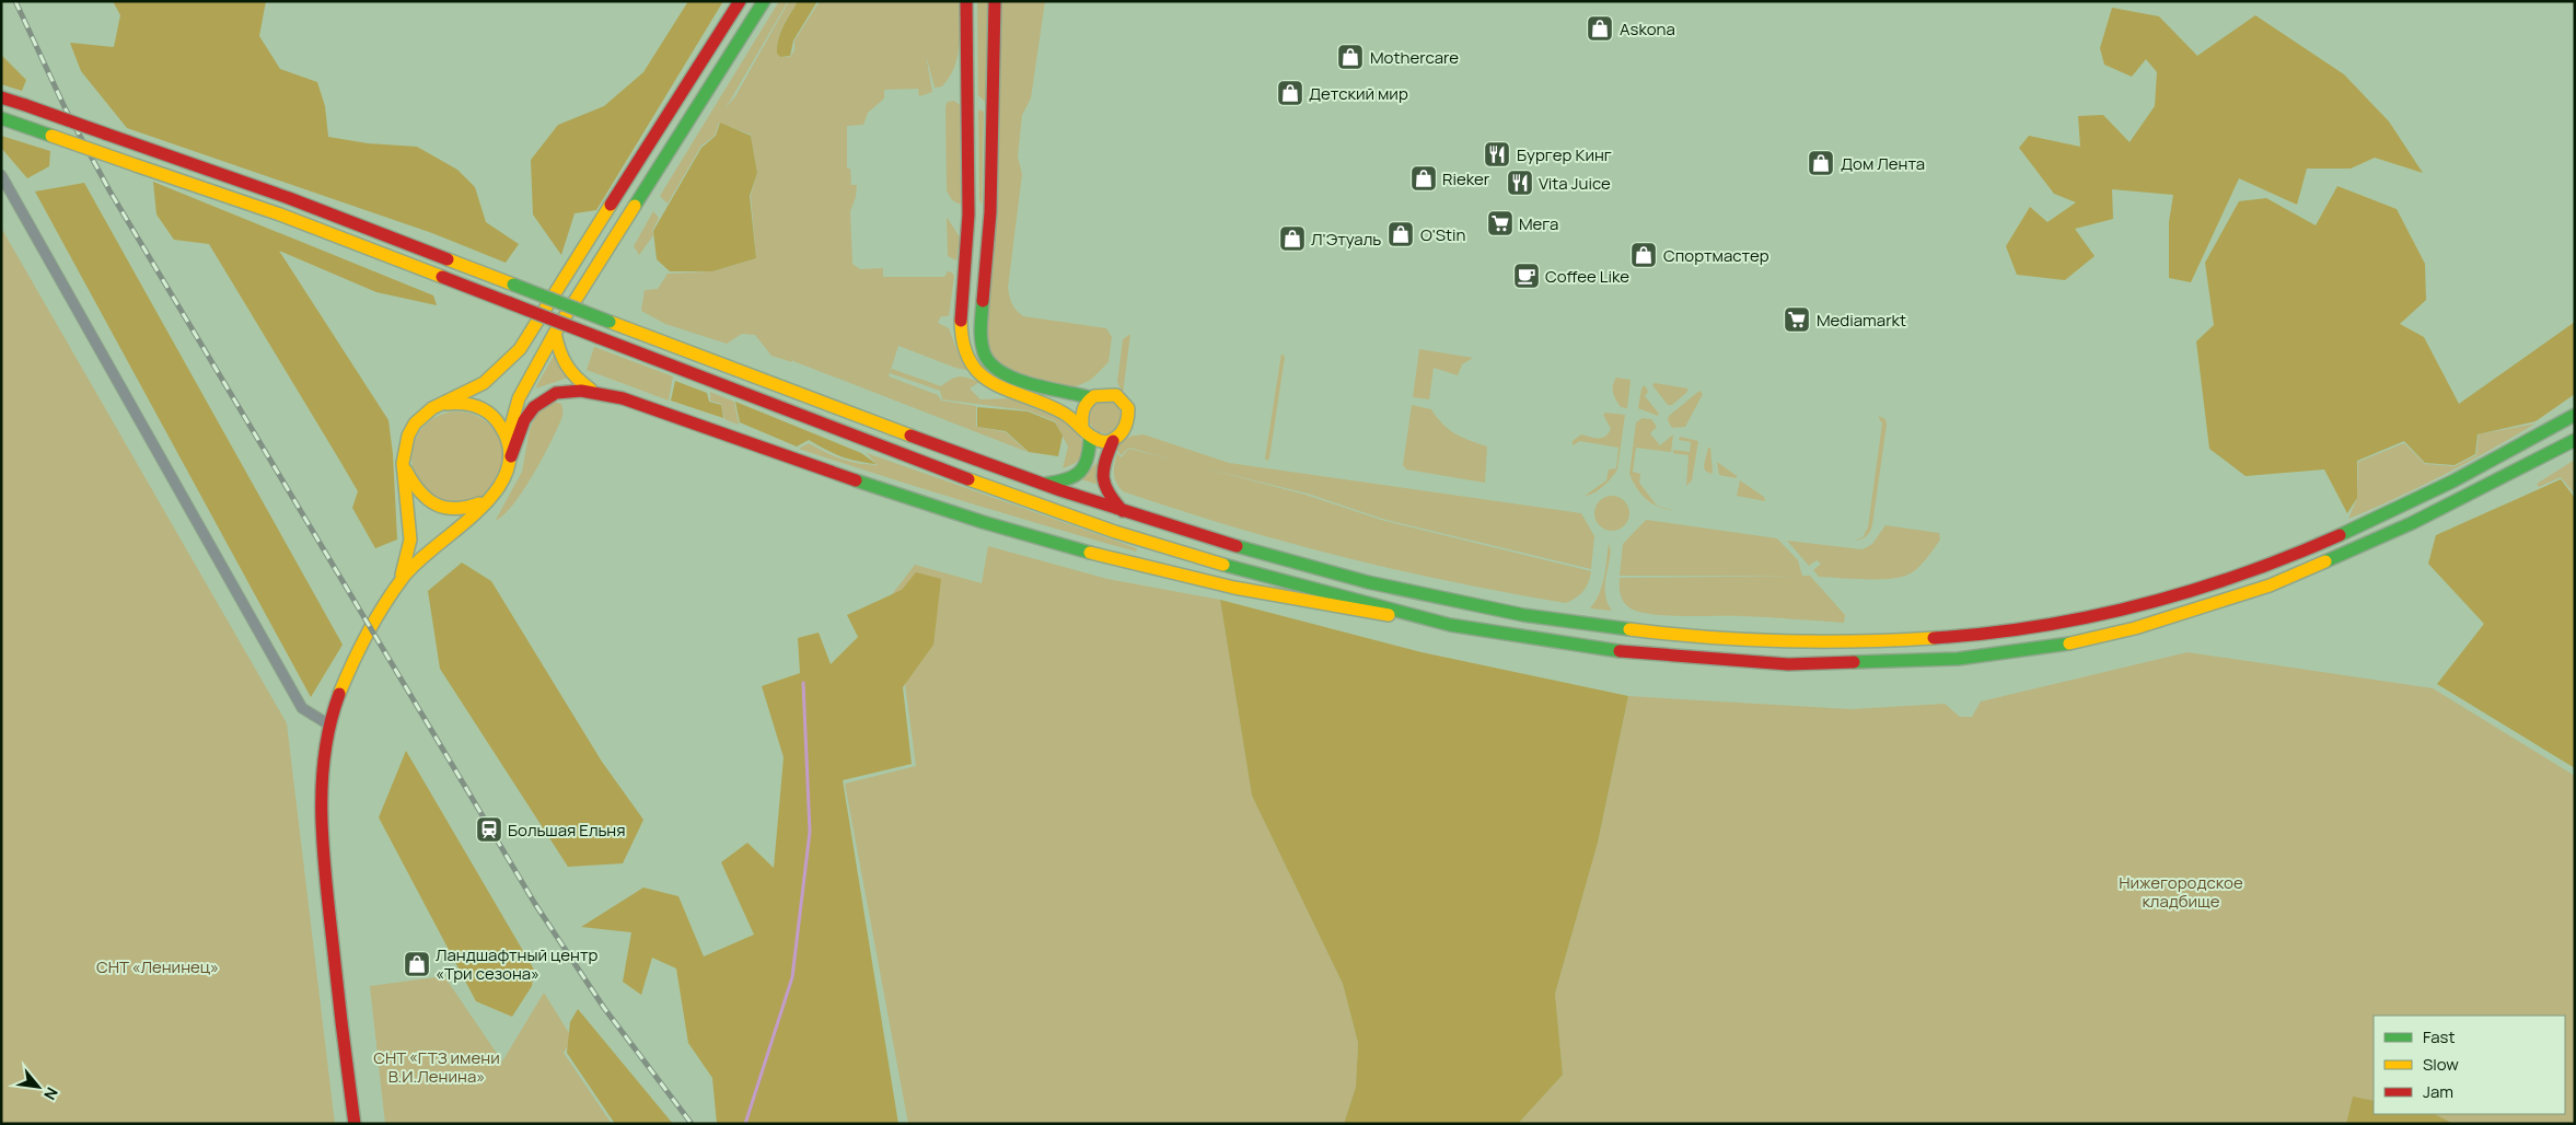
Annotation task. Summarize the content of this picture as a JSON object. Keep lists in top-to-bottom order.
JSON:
{
  "parks": ["Нижегородское кладбище", "СНТ «Ленинец»", "СНТ «ГТЗ имени В.И.Ленина»"],
  "places": {
    "shop": [
      "Askona",
      "Mothercare",
      "Детский мир",
      "Дом Лента",
      "Rieker",
      "O'Stin",
      "Л'Этуаль",
      "Спортмастер",
      "Ландшафтный центр «Три сезона»"
    ],
    "restaurant": ["Бургер Кинг", "Vita Juice"],
    "supermarket": ["Мега", "Mediamarkt"],
    "cafe": ["Coffee Like"],
    "station": ["Большая Ельня"]
  },
  "legend": ["Fast", "Slow", "Jam"],
  "north": "bottom right"
}
